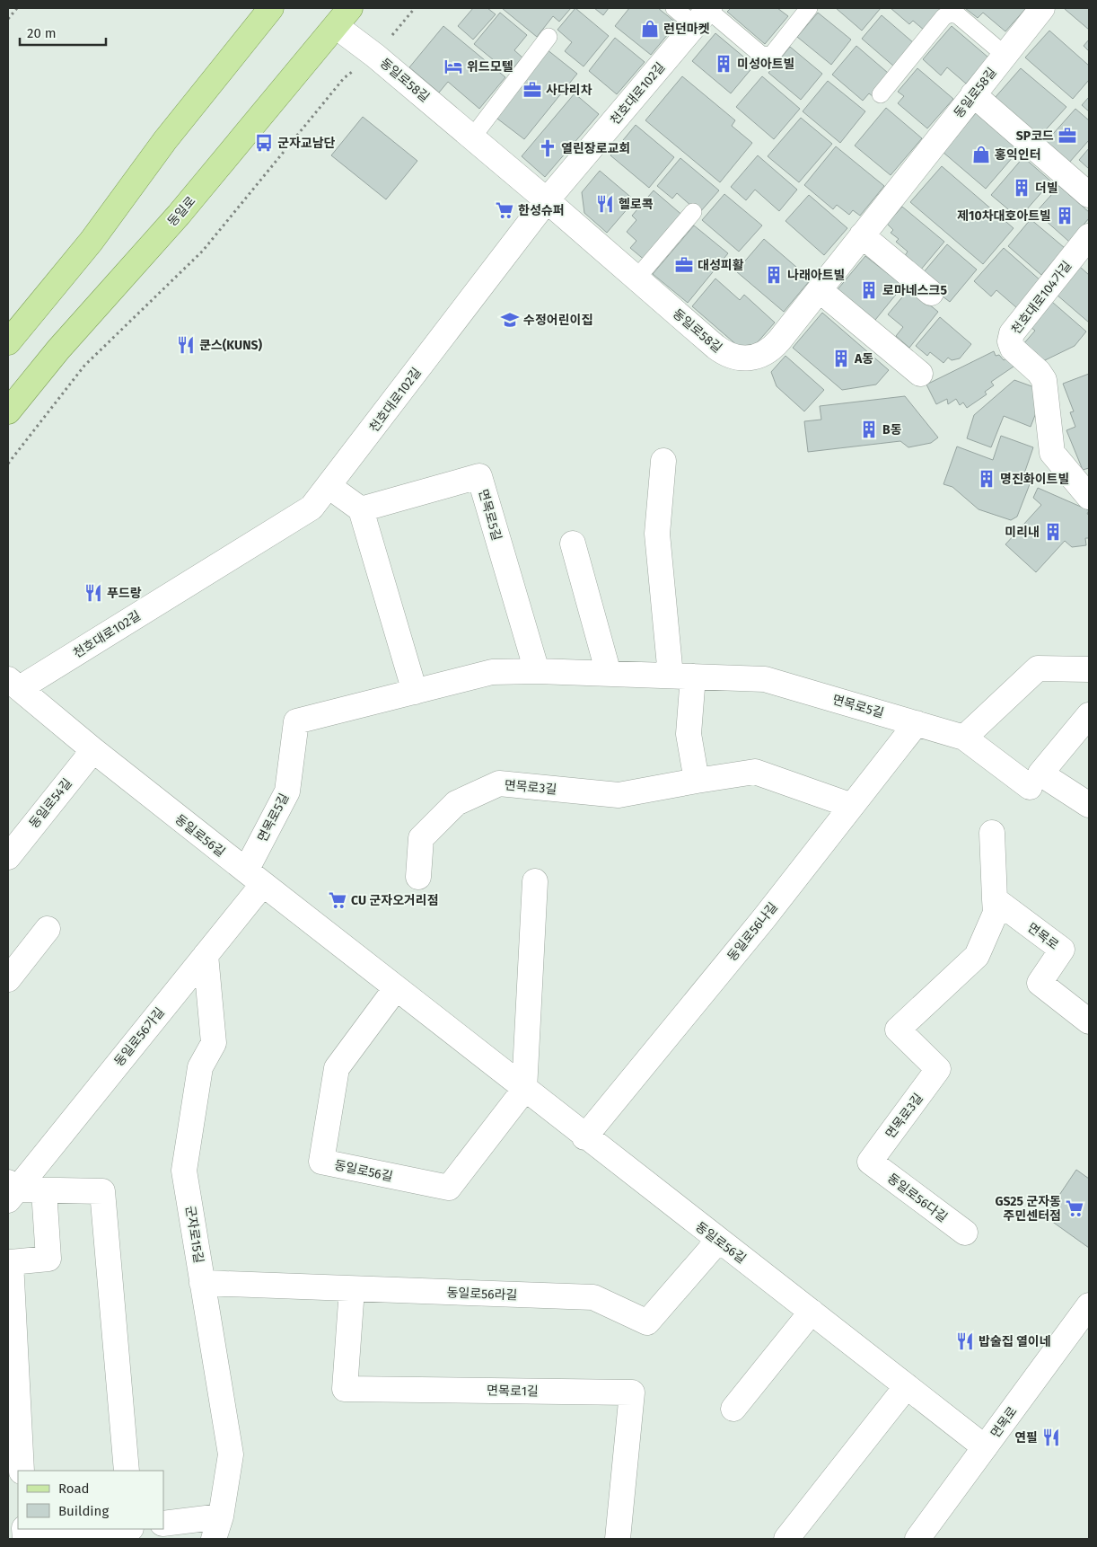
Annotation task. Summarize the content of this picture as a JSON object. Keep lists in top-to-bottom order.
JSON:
{
  "streets": {
    "main road": ["동일로"],
    "street": [
      "동일로58길",
      "천호대로102길",
      "천호대로104가길",
      "면목로5길",
      "면목로3길",
      "동일로54길",
      "동일로56길",
      "동일로56나길",
      "면목로",
      "동일로56가길",
      "동일로56다길",
      "군자로15길",
      "동일로56라길",
      "면목로1길"
    ]
  },
  "crossings": [
    ["동일로58길", "천호대로102길"],
    ["동일로58길", "동일로"],
    ["천호대로102길", "동일로56길"],
    ["면목로5길", "동일로56길"],
    ["면목로5길", "동일로56나길"],
    ["면목로5길", "동일로56가길"],
    ["면목로3길", "동일로56나길"],
    ["면목로3길", "면목로"],
    ["면목로3길", "동일로56다길"],
    ["동일로54길", "동일로56길"],
    ["동일로56길", "동일로56나길"],
    ["동일로56길", "면목로"],
    ["동일로56길", "동일로56가길"],
    ["동일로56길", "동일로56라길"],
    ["동일로56가길", "군자로15길"],
    ["군자로15길", "동일로56라길"],
    ["동일로56라길", "면목로1길"]
  ],
  "places": {
    "shop": ["런던마켓", "홍익인터"],
    "building": [
      "미성아트빌",
      "더빌",
      "제10차대호아트빌",
      "나래아트빌",
      "로마네스크5",
      "A동",
      "B동",
      "명진화이트빌",
      "미리내"
    ],
    "hotel": ["위드모텔"],
    "office": ["사다리차", "SP코드", "대성피활"],
    "bus stop": ["군자교남단"],
    "church": ["열린장로교회"],
    "restaurant": [
      "헬로콕",
      "쿤스(KUNS)",
      "푸드랑",
      "밥술집 열이네",
      "연필"
    ],
    "supermarket": ["한성슈퍼", "CU 군자오거리점", "GS25 군자동 주민센터점"],
    "school or university": ["수정어린이집"]
  },
  "legend": ["Road", "Building"],
  "scale_bar": "20 m"
}
